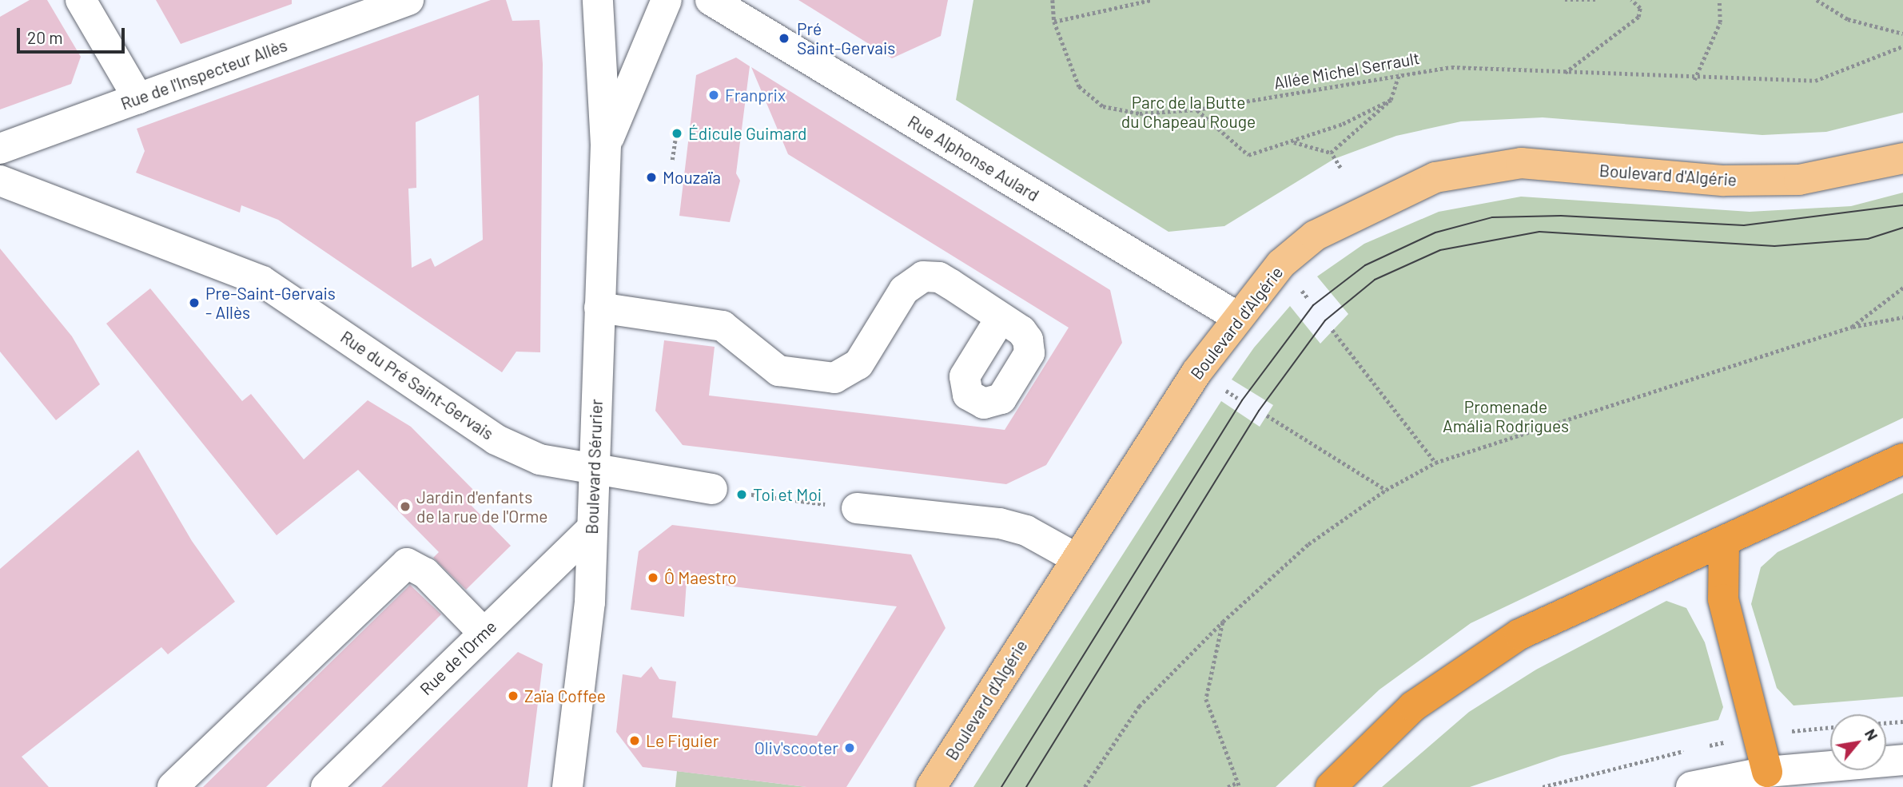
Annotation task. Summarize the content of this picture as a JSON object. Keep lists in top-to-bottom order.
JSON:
{
  "streets": {
    "main road": ["Boulevard d'Algérie"],
    "street": [
      "Rue de l'Inspecteur Allès",
      "Rue Alphonse Aulard",
      "Rue du Pré Saint-Gervais",
      "Boulevard Sérurier",
      "Rue de l'Orme"
    ],
    "path": ["Allée Michel Serrault"]
  },
  "crossings": [
    ["Rue Alphonse Aulard", "Boulevard d'Algérie"],
    ["Rue du Pré Saint-Gervais", "Boulevard Sérurier"],
    ["Boulevard Sérurier", "Rue de l'Orme"]
  ],
  "parks": ["Parc de la Butte du Chapeau Rouge", "Promenade Amália Rodrigues"],
  "places": [
    "Pré Saint-Gervais",
    "Franprix",
    "Édicule Guimard",
    "Mouzaïa",
    "Pre-Saint-Gervais - Allès",
    "Toi et Moi",
    "Jardin d'enfants de la rue de l'Orme",
    "Ô Maestro",
    "Zaïa Coffee",
    "Le Figuier",
    "Oliv'scooter"
  ],
  "scale_bar": "20 m",
  "north": "top right"
}
